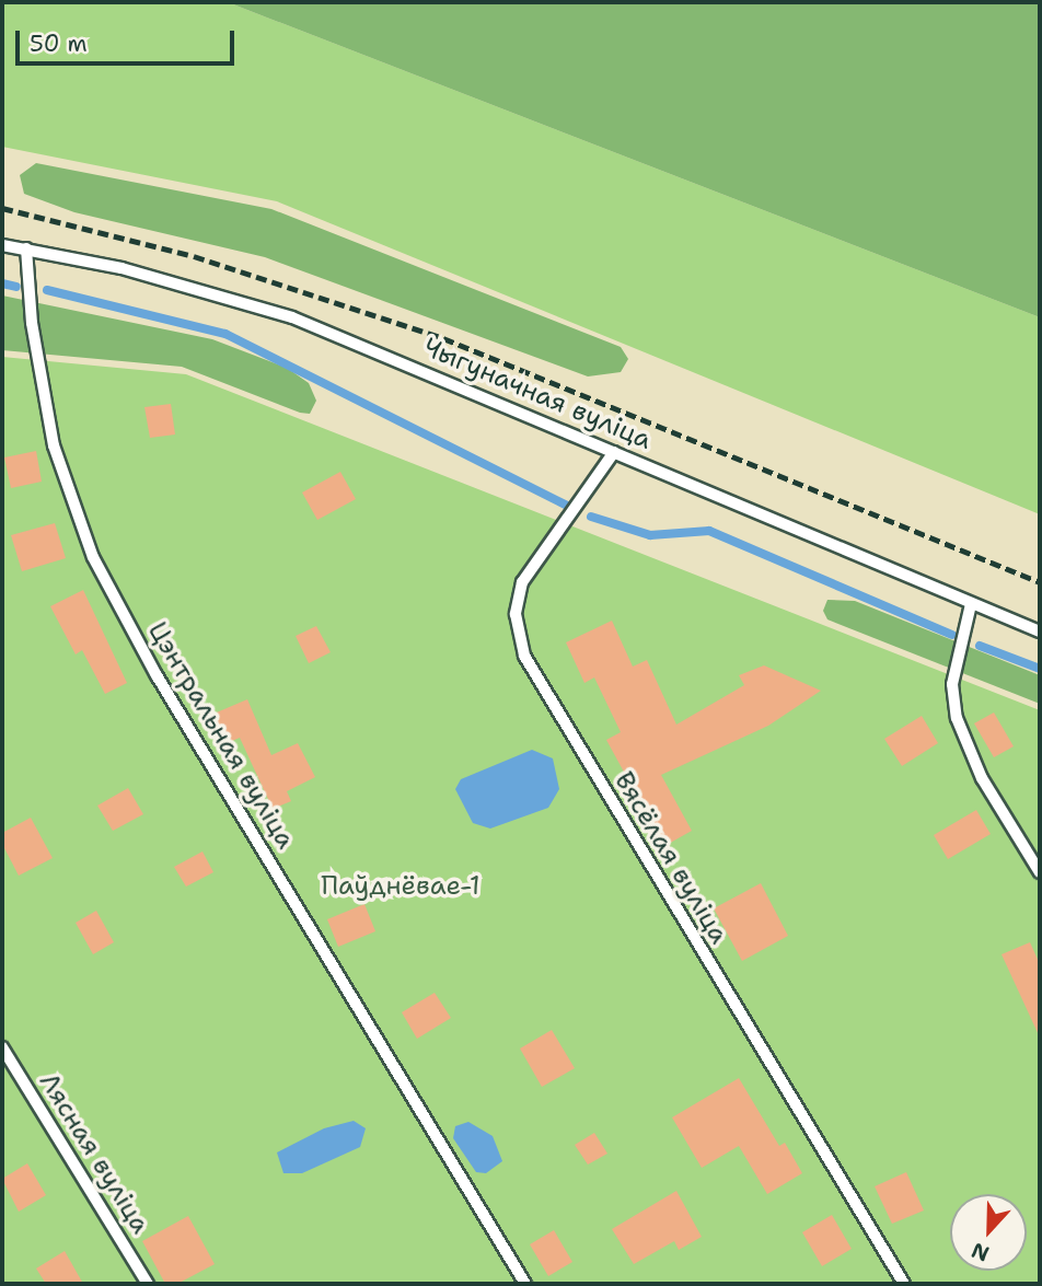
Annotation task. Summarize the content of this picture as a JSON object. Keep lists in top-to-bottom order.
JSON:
{
  "streets": {
    "lane": [
      "Чыгуначная вуліца",
      "Цэнтральная вуліца",
      "Вясёлая вуліца",
      "Лясная вуліца"
    ]
  },
  "crossings": [
    ["Чыгуначная вуліца", "Цэнтральная вуліца"],
    ["Чыгуначная вуліца", "Вясёлая вуліца"]
  ],
  "parks": ["Паўднёвае-1"],
  "scale_bar": "50 m",
  "north": "bottom"
}
